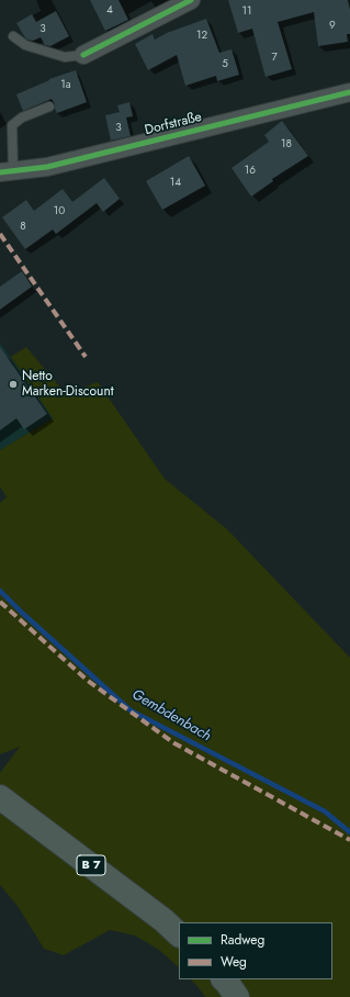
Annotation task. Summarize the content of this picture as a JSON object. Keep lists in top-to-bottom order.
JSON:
{
  "streets": {
    "main road": ["B 7"],
    "street": ["Dorfstraße"]
  },
  "water": ["Gembdenbach"],
  "places": ["Netto Marken-Discount"],
  "house_numbers": [
    "4",
    "11",
    "9",
    "3",
    "12",
    "7",
    "5",
    "1a",
    "3",
    "18",
    "16",
    "14",
    "10",
    "8"
  ],
  "legend": ["Radweg", "Weg"]
}
